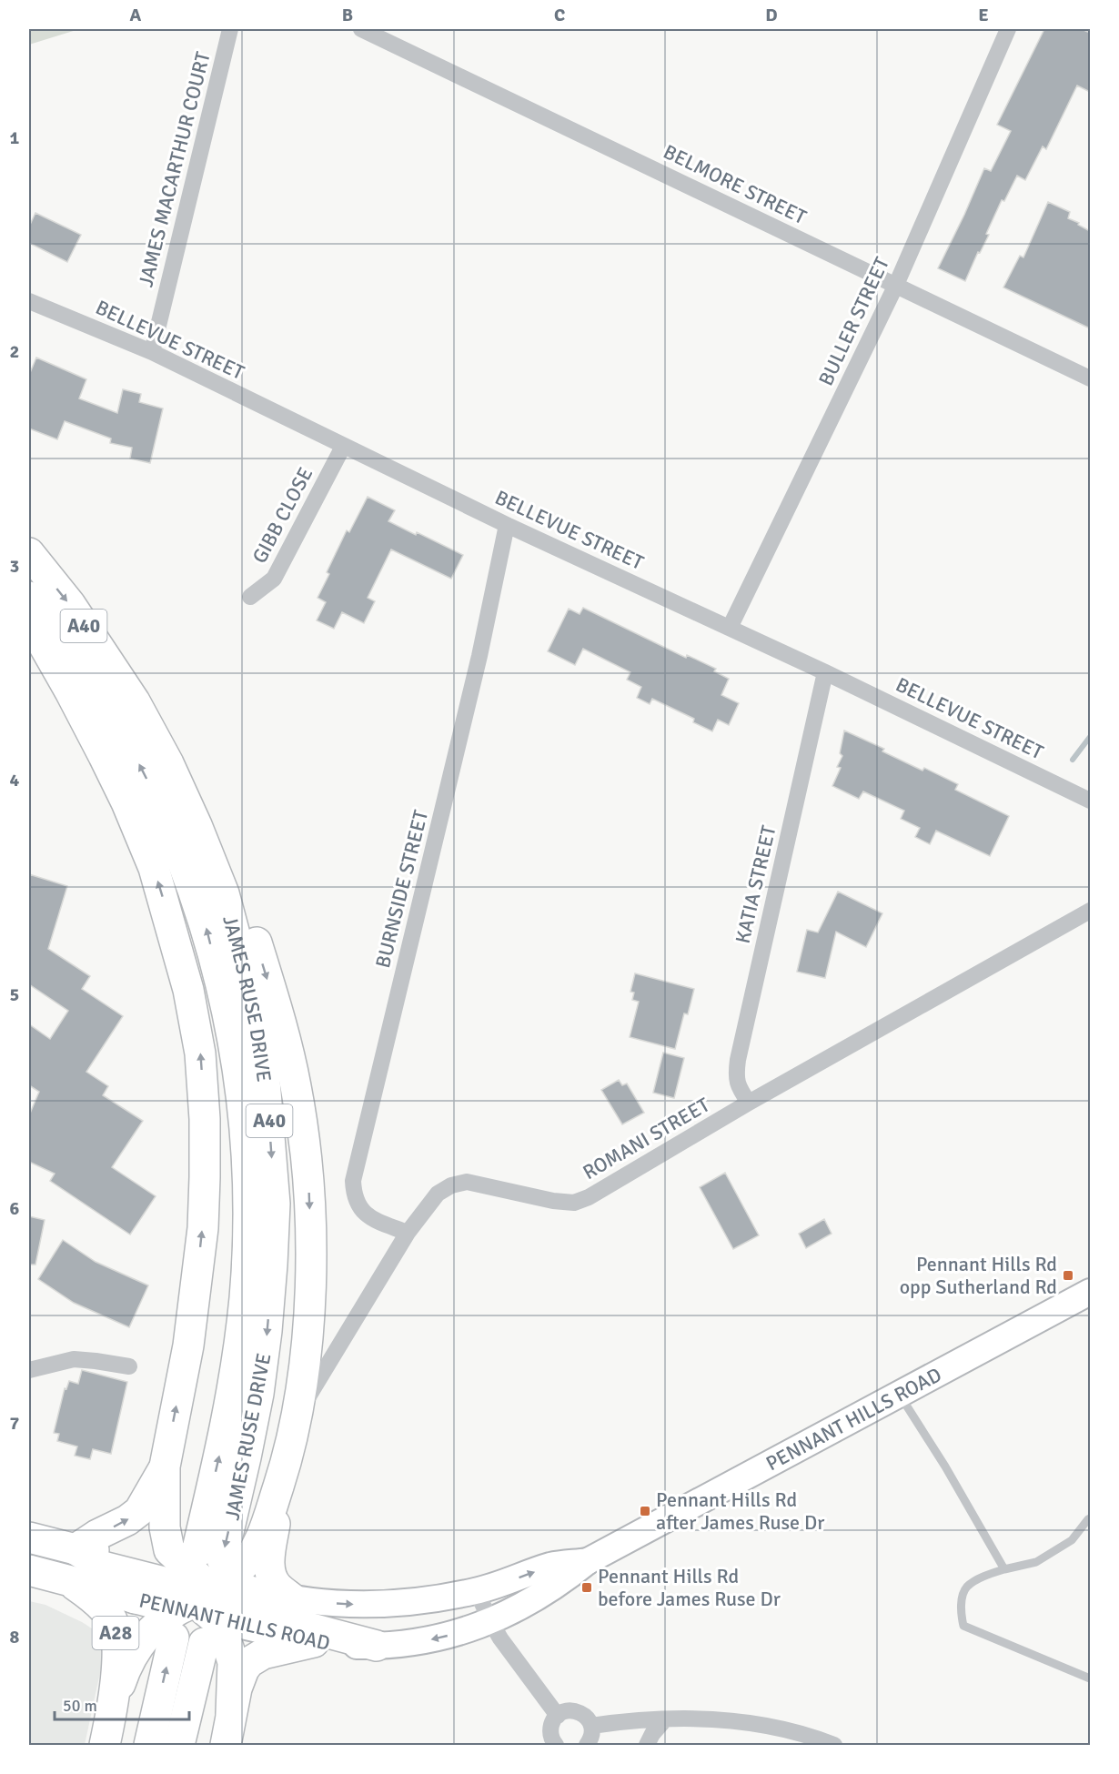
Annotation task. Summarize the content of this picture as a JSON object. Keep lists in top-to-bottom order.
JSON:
{
  "streets": {
    "highway": [
      "A40",
      "JAMES RUSE DRIVE",
      "PENNANT HILLS ROAD",
      "A28"
    ],
    "street": [
      "JAMES MACARTHUR COURT",
      "BELMORE STREET",
      "BULLER STREET",
      "BELLEVUE STREET",
      "GIBB CLOSE",
      "KATIA STREET",
      "BURNSIDE STREET",
      "ROMANI STREET"
    ]
  },
  "crossings": [
    ["JAMES MACARTHUR COURT", "BELLEVUE STREET"],
    ["BELMORE STREET", "BULLER STREET"],
    ["BULLER STREET", "BELLEVUE STREET"],
    ["BELLEVUE STREET", "GIBB CLOSE"],
    ["BELLEVUE STREET", "KATIA STREET"],
    ["BELLEVUE STREET", "BURNSIDE STREET"],
    ["KATIA STREET", "ROMANI STREET"],
    ["BURNSIDE STREET", "ROMANI STREET"],
    ["JAMES RUSE DRIVE", "PENNANT HILLS ROAD"],
    ["PENNANT HILLS ROAD", "A28"]
  ],
  "places": {
    "transit": ["Pennant Hills Rd opp Sutherland Rd", "Pennant Hills Rd after James Ruse Dr", "Pennant Hills Rd before James Ruse Dr"]
  },
  "scale_bar": "50 m",
  "grid": {
    "columns": [
      "A",
      "B",
      "C",
      "D",
      "E"
    ],
    "rows": [
      "1",
      "2",
      "3",
      "4",
      "5",
      "6",
      "7",
      "8"
    ]
  }
}
